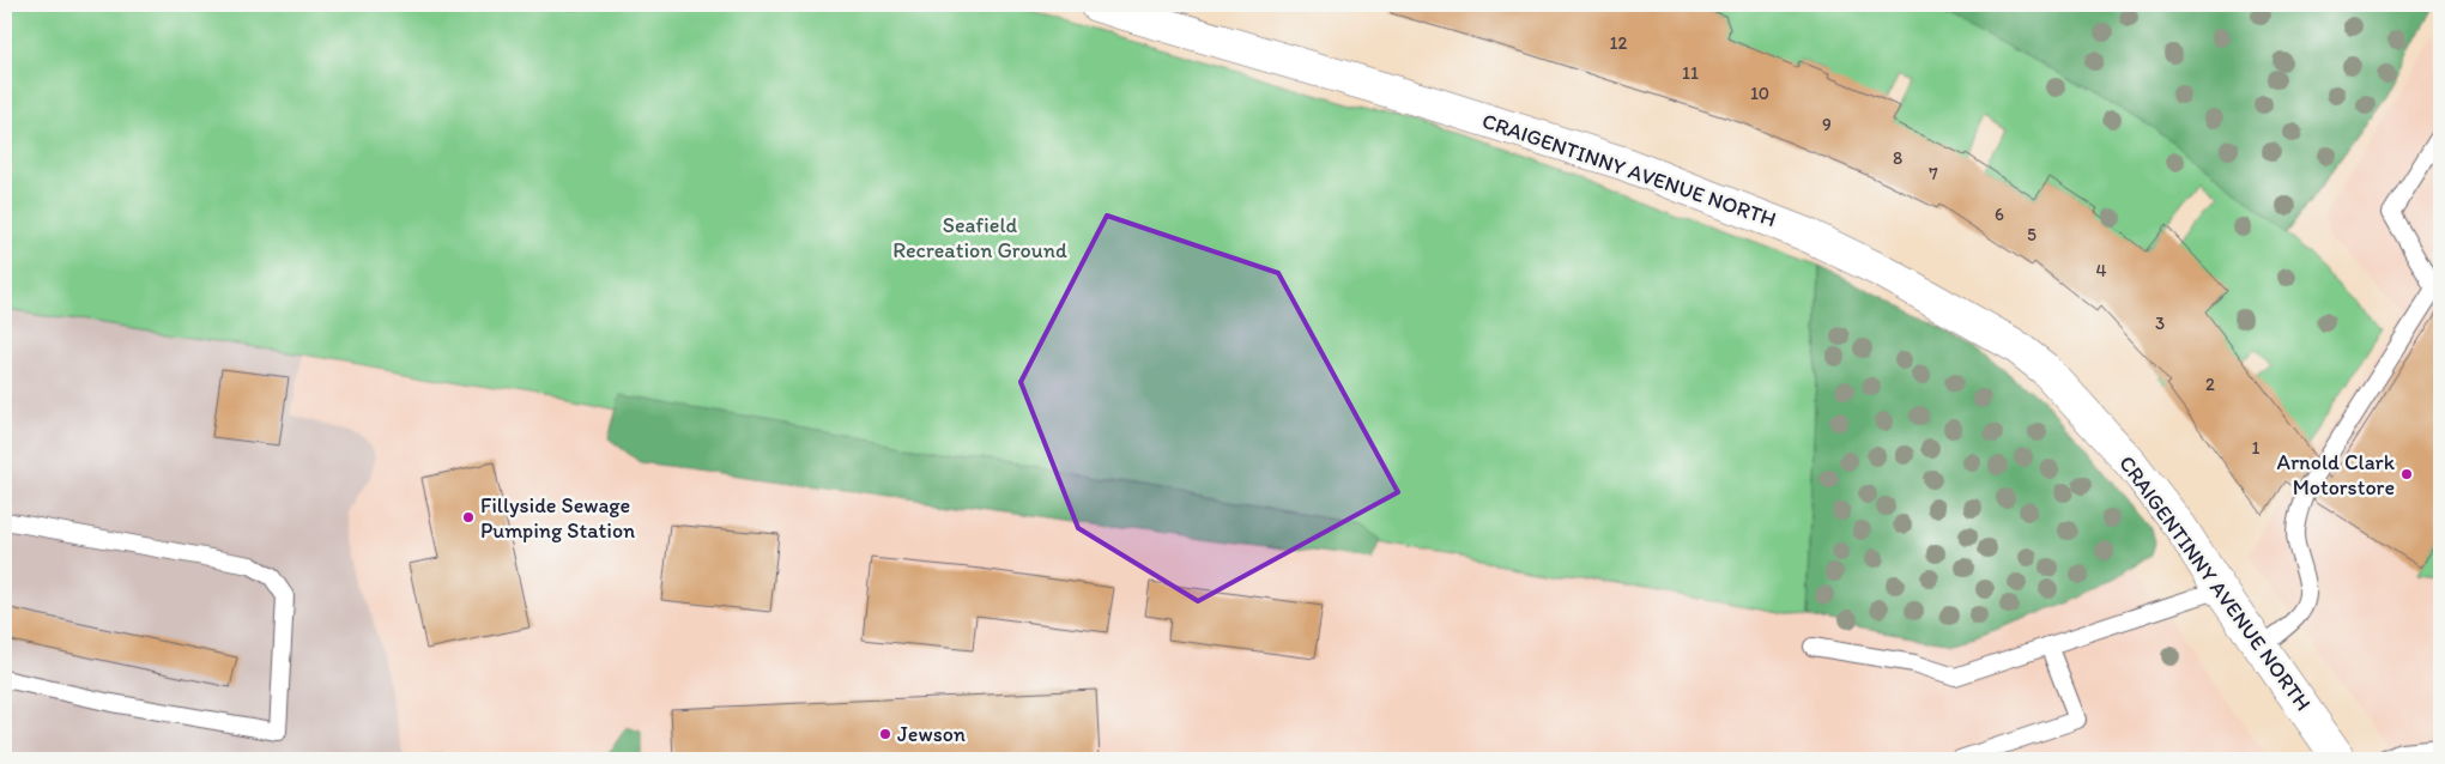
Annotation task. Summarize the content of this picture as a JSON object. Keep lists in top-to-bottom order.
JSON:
{
  "streets": {
    "street": ["CRAIGENTINNY AVENUE NORTH"]
  },
  "parks": ["Seafield Recreation Ground"],
  "places": ["Arnold Clark Motorstore", "Fillyside Sewage Pumping Station", "Jewson"],
  "house_numbers": [
    "12",
    "11",
    "10",
    "9",
    "8",
    "7",
    "6",
    "5",
    "4",
    "3",
    "2",
    "1"
  ]
}
